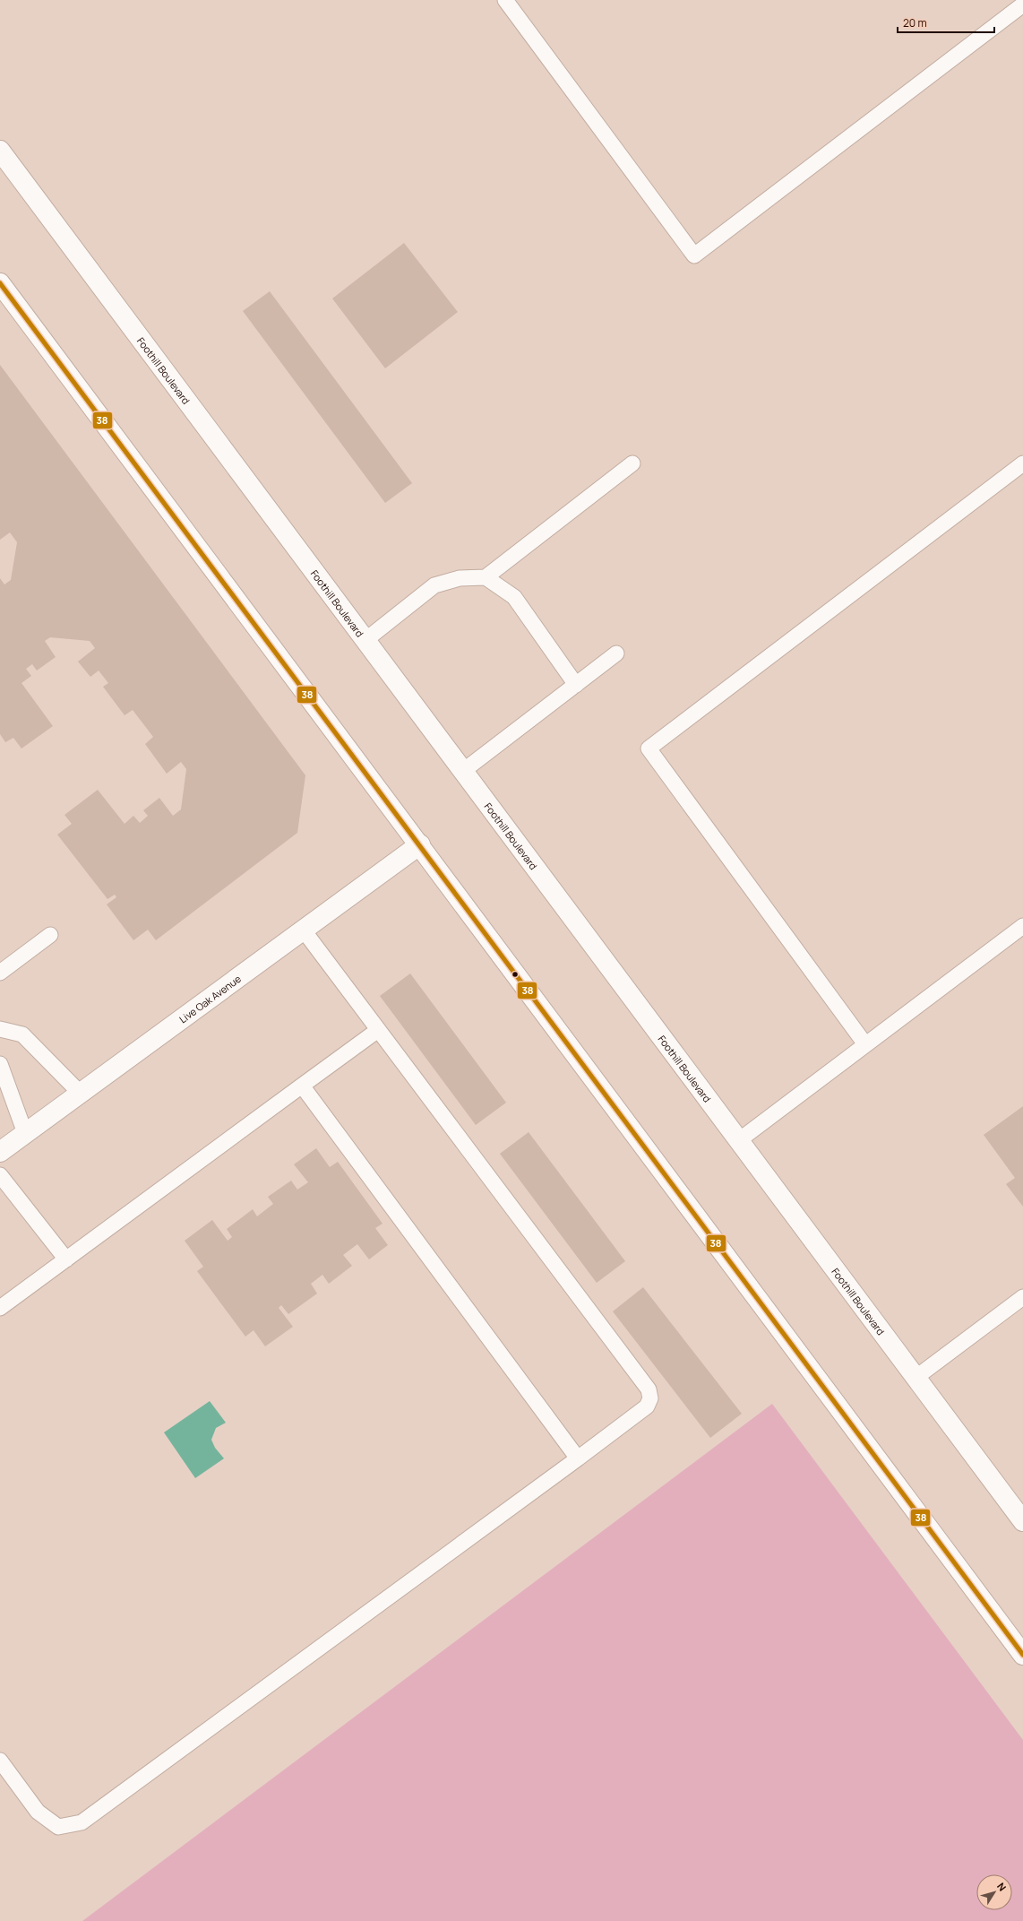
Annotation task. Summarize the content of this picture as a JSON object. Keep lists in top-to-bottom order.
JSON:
{
  "streets": {
    "main road": ["Foothill Boulevard", "Live Oak Avenue"]
  },
  "lines": ["transit line 38"],
  "scale_bar": "20 m",
  "north": "top right"
}
